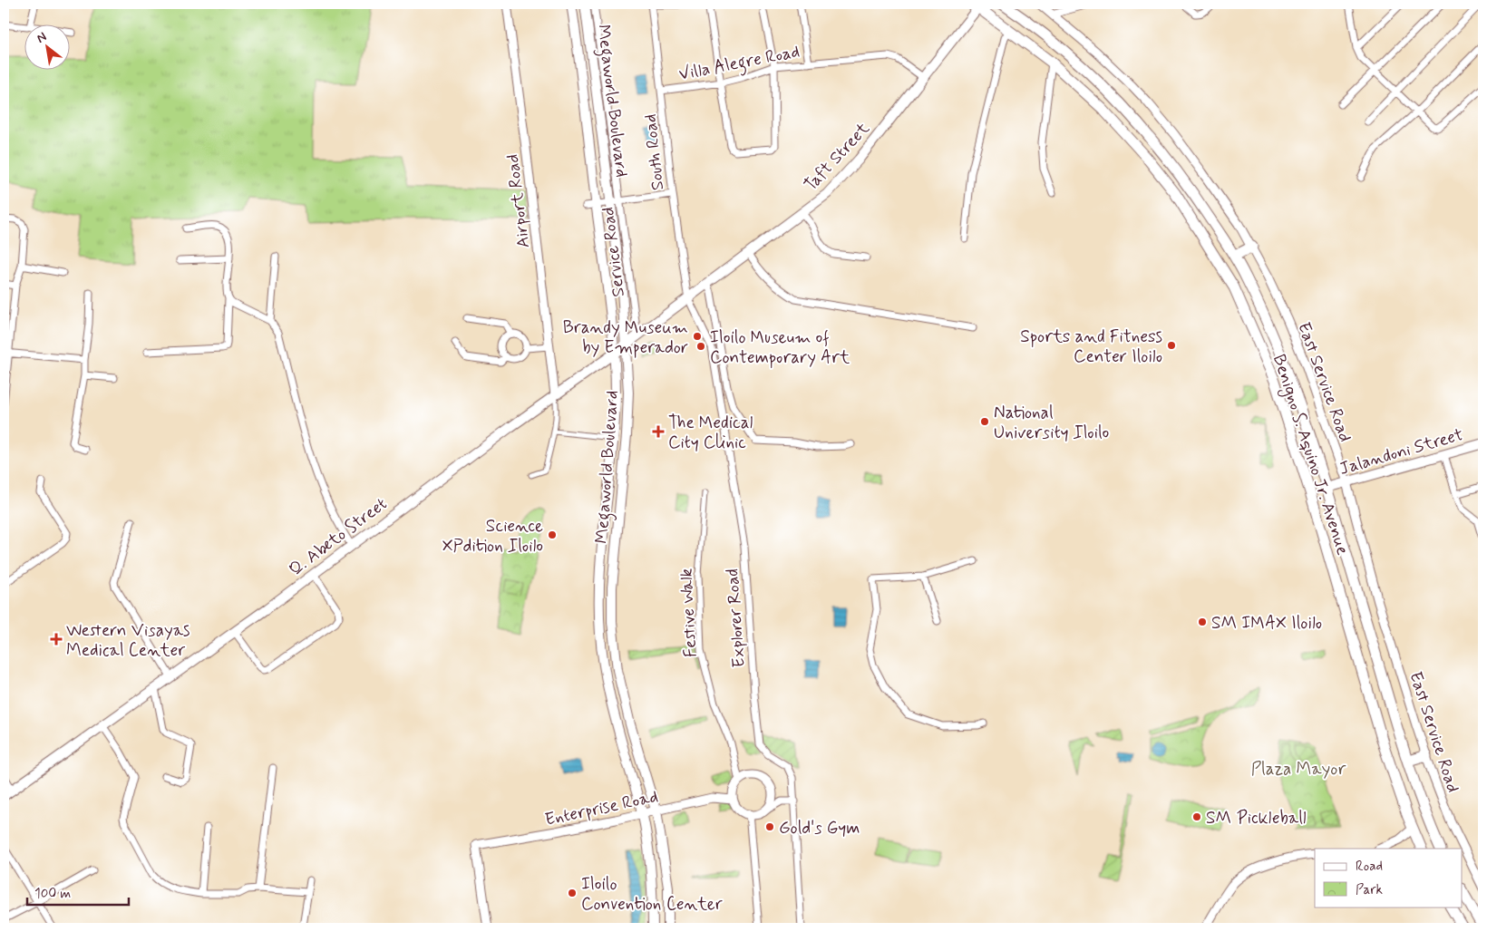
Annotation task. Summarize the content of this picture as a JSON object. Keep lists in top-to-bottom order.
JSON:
{
  "streets": {
    "highway": ["Benigno S. Aquino Jr. Avenue"],
    "main road": [
      "Megaworld Boulevard",
      "Taft Street",
      "Jalandoni Street",
      "Q. Abeto Street"
    ],
    "street": [
      "Villa Alegre Road",
      "South Road",
      "Airport Road",
      "Service Road",
      "East Service Road",
      "Festive Walk",
      "Explorer Road",
      "Enterprise Road"
    ]
  },
  "crossings": [
    ["Villa Alegre Road", "South Road"],
    ["Villa Alegre Road", "Taft Street"],
    ["Megaworld Boulevard", "Q. Abeto Street"],
    ["Megaworld Boulevard", "Enterprise Road"],
    ["South Road", "Taft Street"],
    ["South Road", "Q. Abeto Street"],
    ["South Road", "Explorer Road"],
    ["Taft Street", "Benigno S. Aquino Jr. Avenue"],
    ["Taft Street", "Q. Abeto Street"],
    ["Taft Street", "Explorer Road"],
    ["Airport Road", "Q. Abeto Street"],
    ["Service Road", "Q. Abeto Street"],
    ["East Service Road", "Jalandoni Street"],
    ["Jalandoni Street", "Benigno S. Aquino Jr. Avenue"],
    ["Q. Abeto Street", "Explorer Road"],
    ["Festive Walk", "Enterprise Road"]
  ],
  "parks": ["Plaza Mayor"],
  "places": {
    "other": [
      "Brandy Museum by Emperador",
      "Sports and Fitness Center Iloilo",
      "Iloilo Museum of Contemporary Art",
      "National University Iloilo",
      "Science XPdition Iloilo",
      "SM IMAX Iloilo",
      "SM Pickleball",
      "Gold's Gym",
      "Iloilo Convention Center"
    ],
    "health": ["The Medical City Clinic", "Western Visayas Medical Center"]
  },
  "legend": ["Road", "Park"],
  "scale_bar": "100 m",
  "north": "top left"
}
